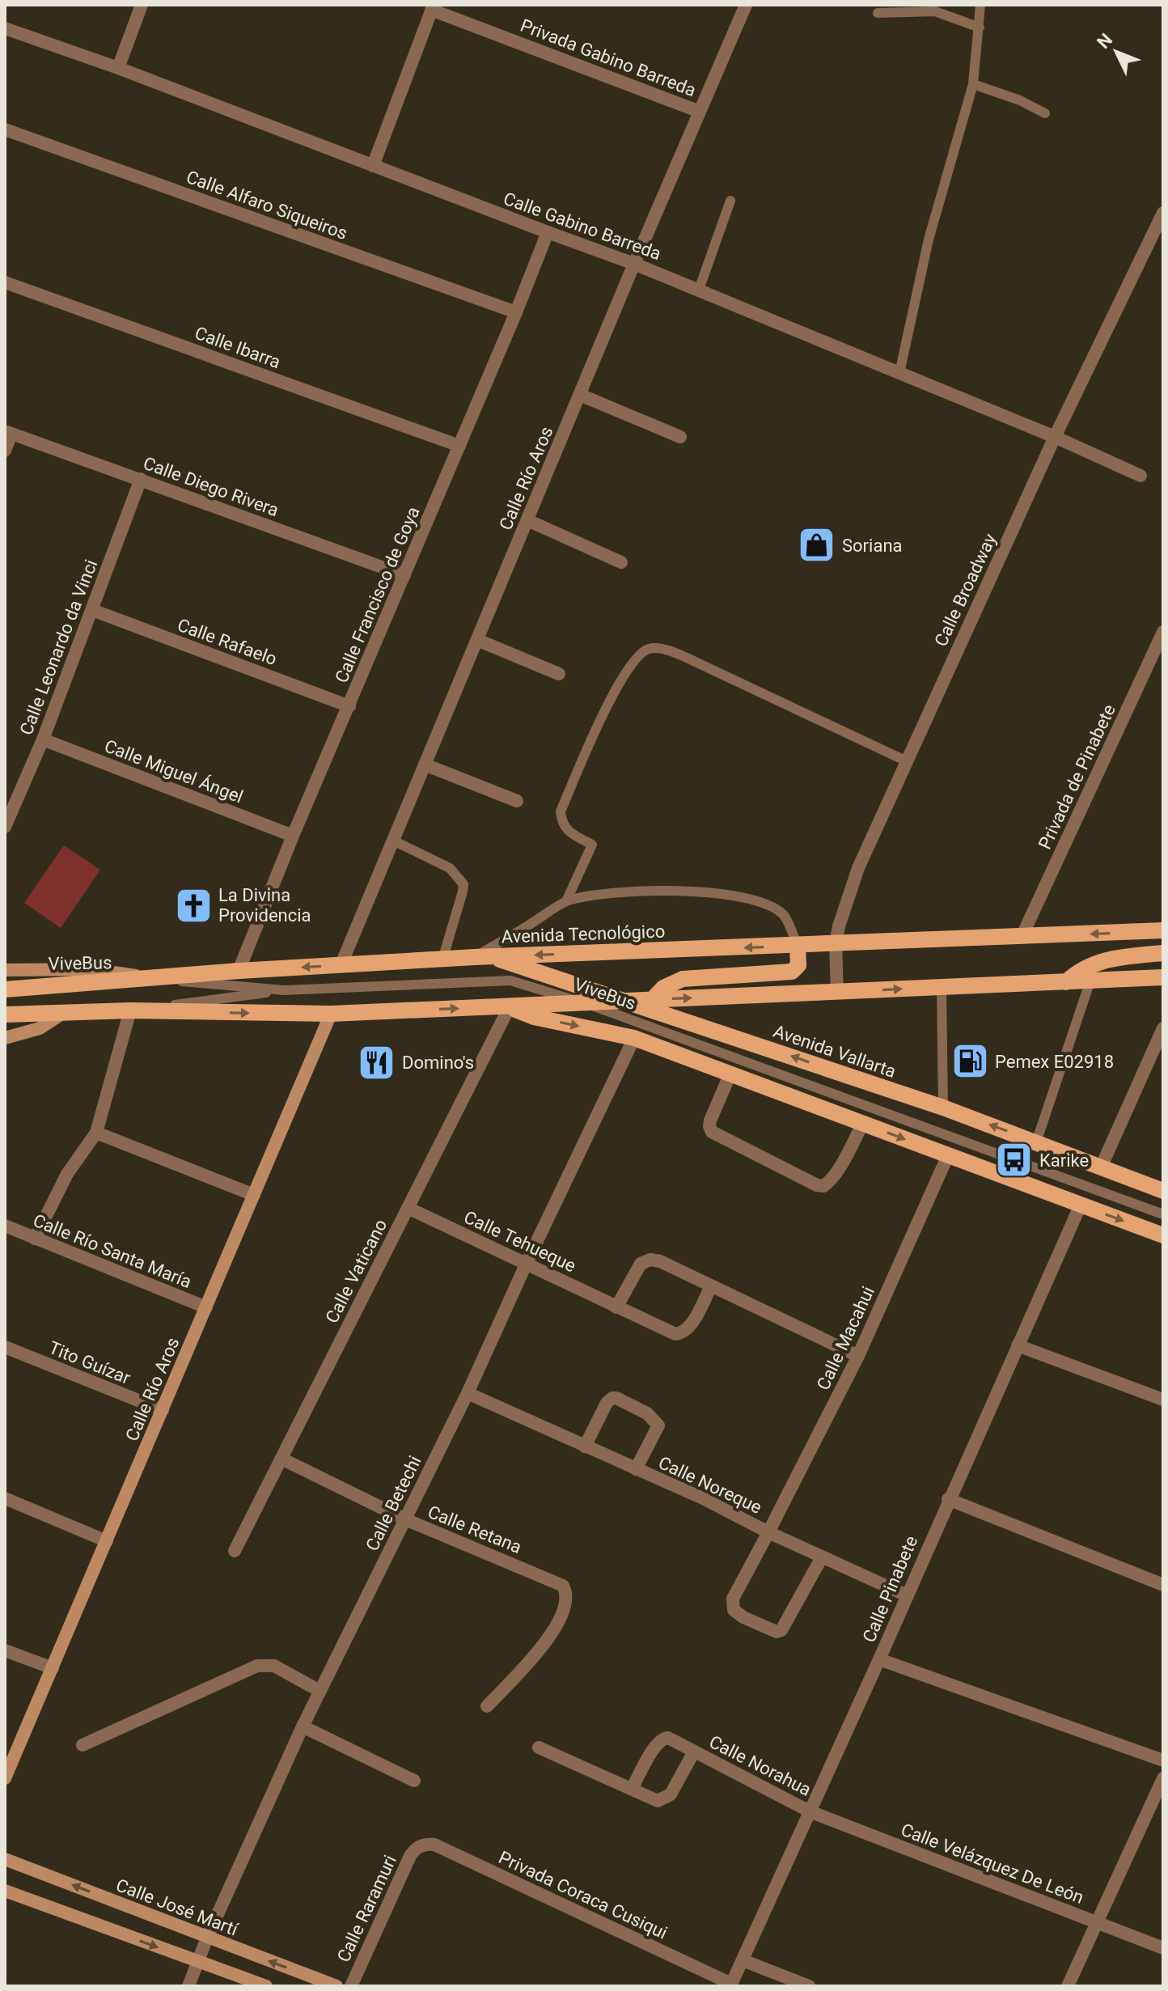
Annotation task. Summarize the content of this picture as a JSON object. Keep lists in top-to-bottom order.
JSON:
{
  "streets": {
    "main road": [
      "Calle Río Aros",
      "Avenida Tecnológico",
      "Avenida Vallarta",
      "Calle José Martí"
    ],
    "street": [
      "Privada Gabino Barreda",
      "Calle Alfaro Siqueiros",
      "Calle Gabino Barreda",
      "Calle Ibarra",
      "Calle Diego Rivera",
      "Calle Broadway",
      "Calle Francisco de Goya",
      "Calle Rafaelo",
      "Calle Leonardo da Vinci",
      "Calle Miguel Ángel",
      "Privada de Pinabete",
      "Calle Tehueque",
      "Calle Río Santa María",
      "Calle Vaticano",
      "Calle Macahui",
      "Tito Guízar",
      "Calle Noreque",
      "Calle Betechi",
      "Calle Retana",
      "Calle Pinabete",
      "Calle Norahua",
      "Calle Velázquez De León",
      "Privada Coraca Cusiqui",
      "Calle Raramuri"
    ],
    "lane": ["ViveBus"]
  },
  "crossings": [
    ["Privada Gabino Barreda", "Calle Río Aros"],
    ["Calle Alfaro Siqueiros", "Calle Francisco de Goya"],
    ["Calle Gabino Barreda", "Calle Río Aros"],
    ["Calle Gabino Barreda", "Calle Broadway"],
    ["Calle Gabino Barreda", "Calle Francisco de Goya"],
    ["Calle Ibarra", "Calle Francisco de Goya"],
    ["Calle Río Aros", "Avenida Tecnológico"],
    ["Calle Río Aros", "Calle Río Santa María"],
    ["Calle Río Aros", "Tito Guízar"],
    ["Calle Diego Rivera", "Calle Francisco de Goya"],
    ["Calle Diego Rivera", "Calle Leonardo da Vinci"],
    ["Calle Broadway", "Avenida Tecnológico"],
    ["Calle Francisco de Goya", "Calle Rafaelo"],
    ["Calle Francisco de Goya", "Calle Miguel Ángel"],
    ["Calle Francisco de Goya", "Avenida Tecnológico"],
    ["Calle Rafaelo", "Calle Leonardo da Vinci"],
    ["Calle Leonardo da Vinci", "Calle Miguel Ángel"],
    ["Privada de Pinabete", "Avenida Tecnológico"],
    ["Avenida Tecnológico", "ViveBus"],
    ["Avenida Tecnológico", "Avenida Vallarta"],
    ["Calle Tehueque", "Calle Vaticano"],
    ["Calle Tehueque", "Calle Betechi"],
    ["Calle Vaticano", "Calle Retana"],
    ["Calle Macahui", "Calle Noreque"],
    ["Calle Noreque", "Calle Betechi"],
    ["Calle Noreque", "Calle Pinabete"],
    ["Calle Betechi", "Calle Retana"],
    ["Calle Betechi", "Calle José Martí"],
    ["Calle Pinabete", "Calle Norahua"],
    ["Calle Pinabete", "Calle Velázquez De León"],
    ["Calle Pinabete", "Privada Coraca Cusiqui"],
    ["Calle Norahua", "Calle Velázquez De León"],
    ["Privada Coraca Cusiqui", "Calle Raramuri"]
  ],
  "places": {
    "shop": ["Soriana"],
    "church": ["La Divina Providencia"],
    "fuel station": ["Pemex E02918"],
    "restaurant": ["Domino's"],
    "bus stop": ["Karike"]
  },
  "north": "top left"
}
